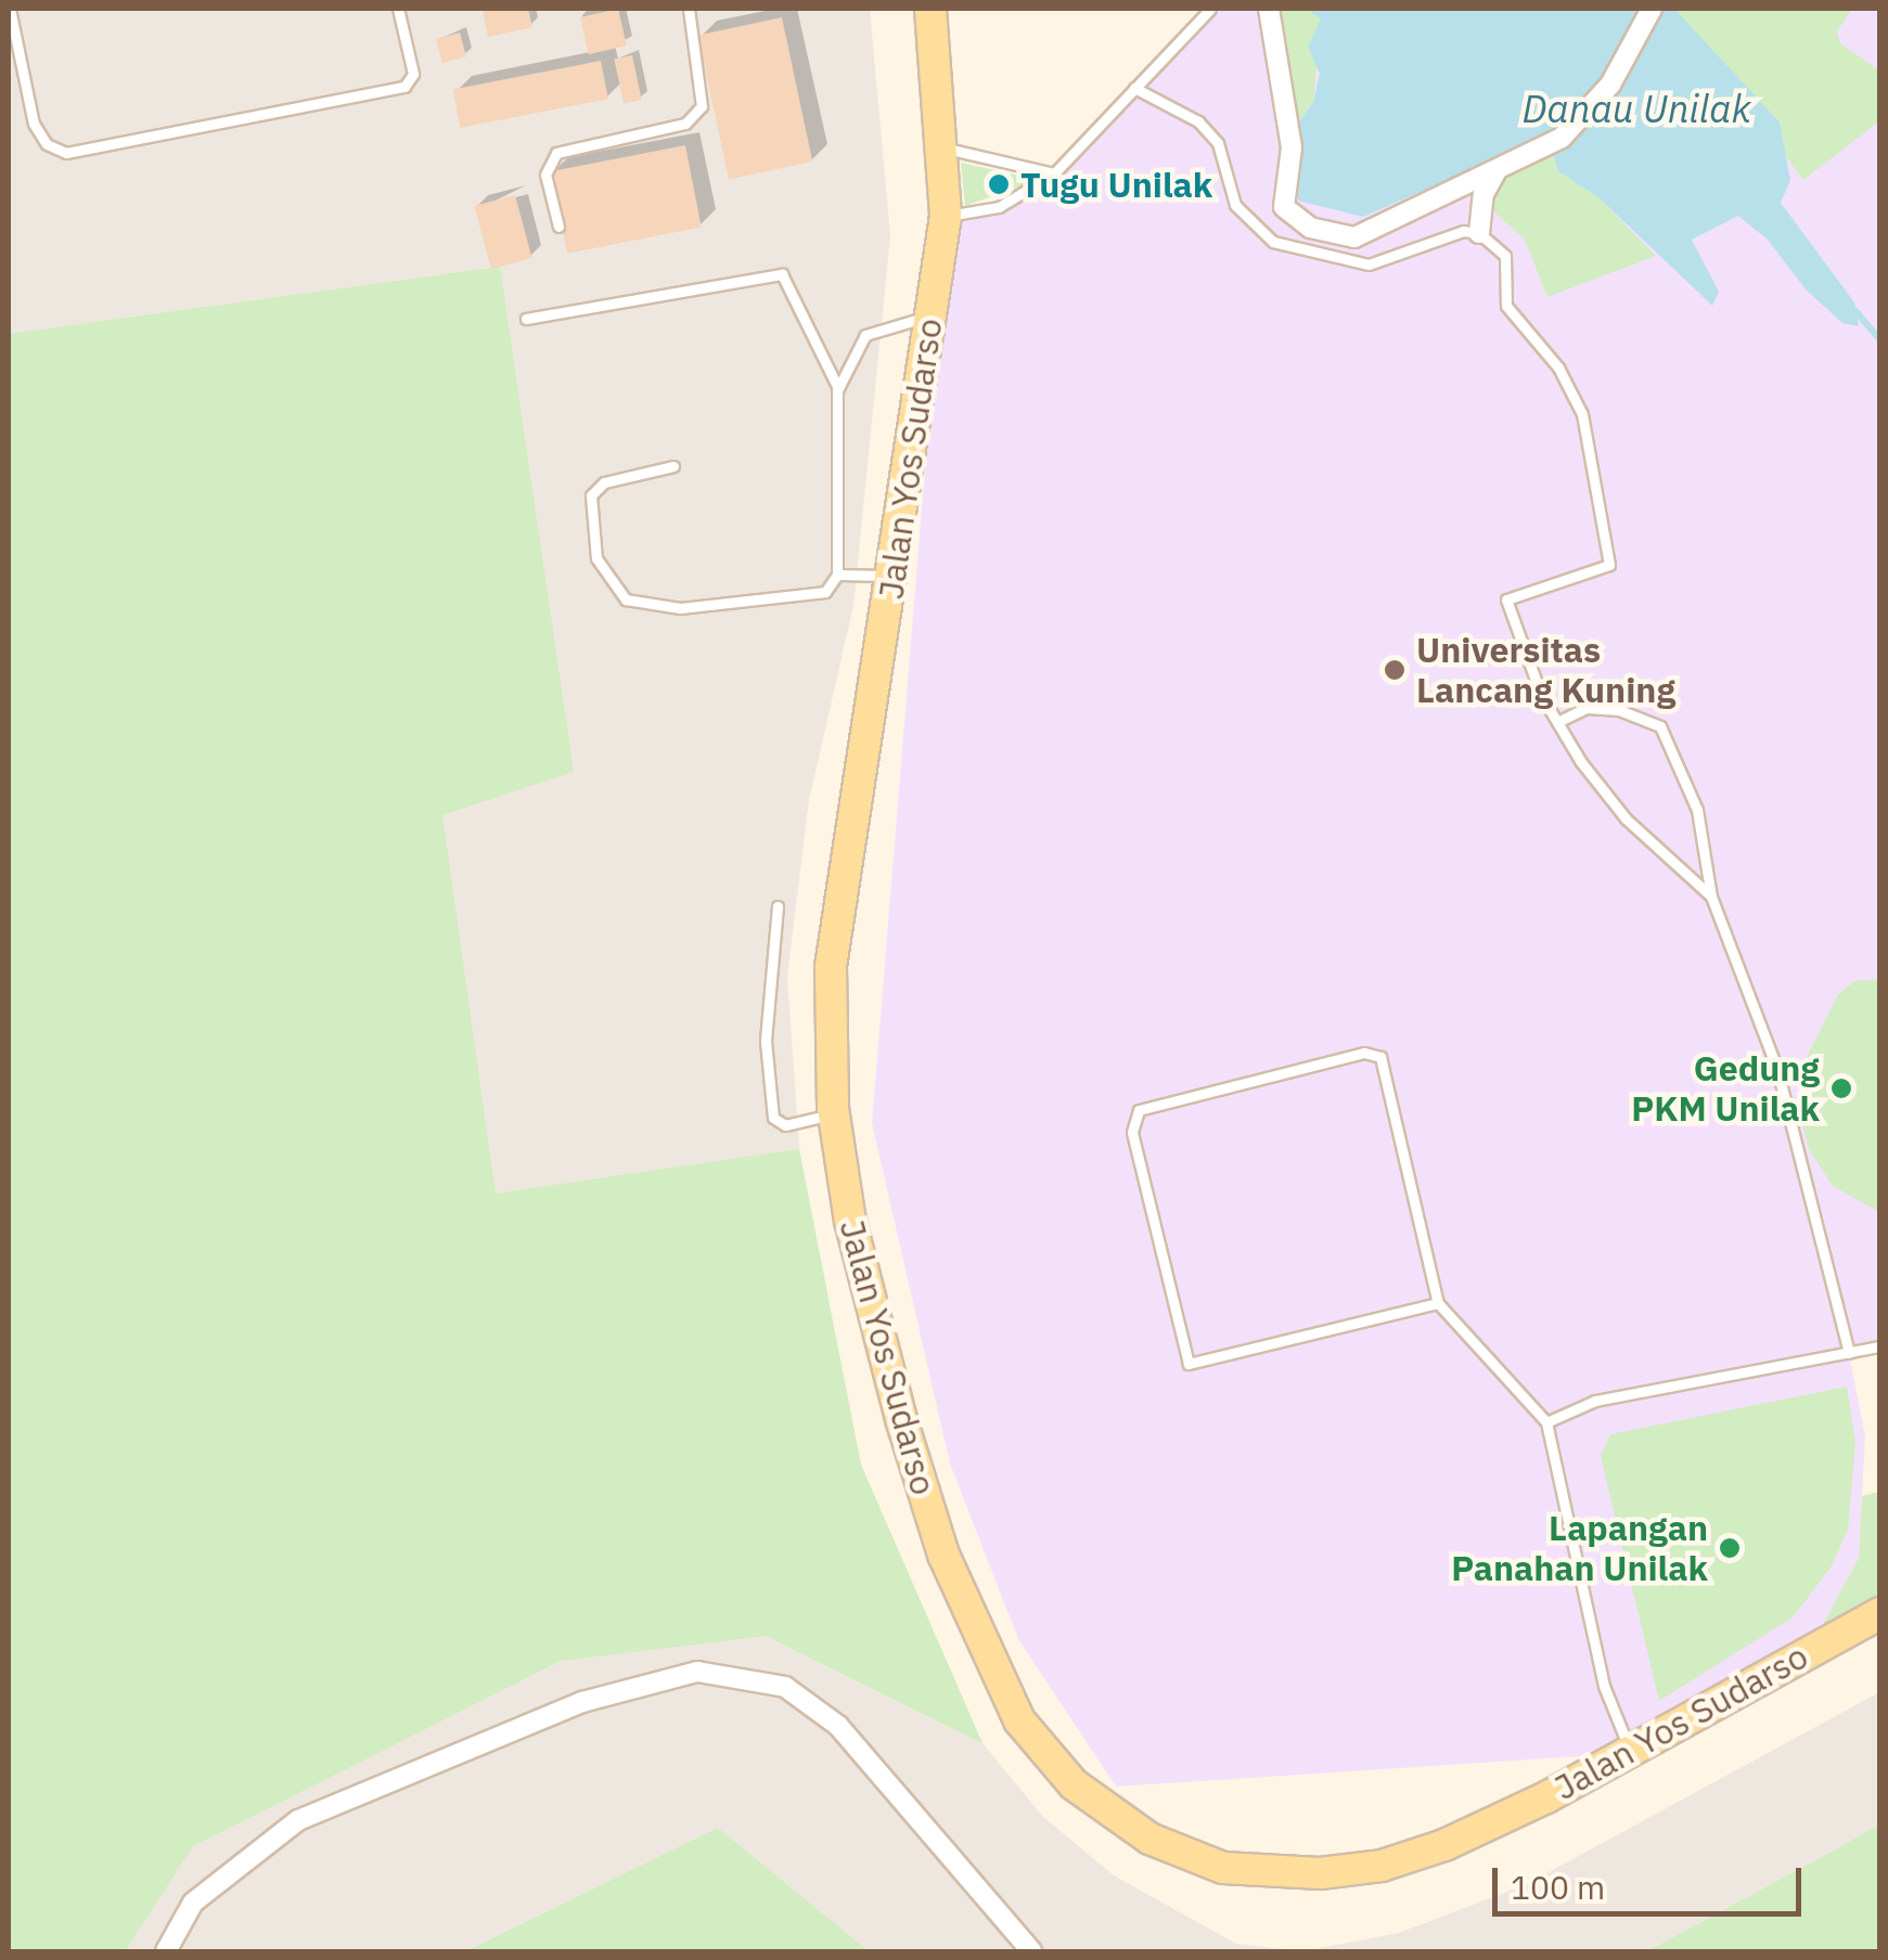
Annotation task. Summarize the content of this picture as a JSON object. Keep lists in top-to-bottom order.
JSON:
{
  "streets": {
    "main road": ["Jalan Yos Sudarso"]
  },
  "water": ["Danau Unilak"],
  "places": [
    "Tugu Unilak",
    "Universitas Lancang Kuning",
    "Gedung PKM Unilak",
    "Lapangan Panahan Unilak"
  ],
  "scale_bar": "100 m"
}
